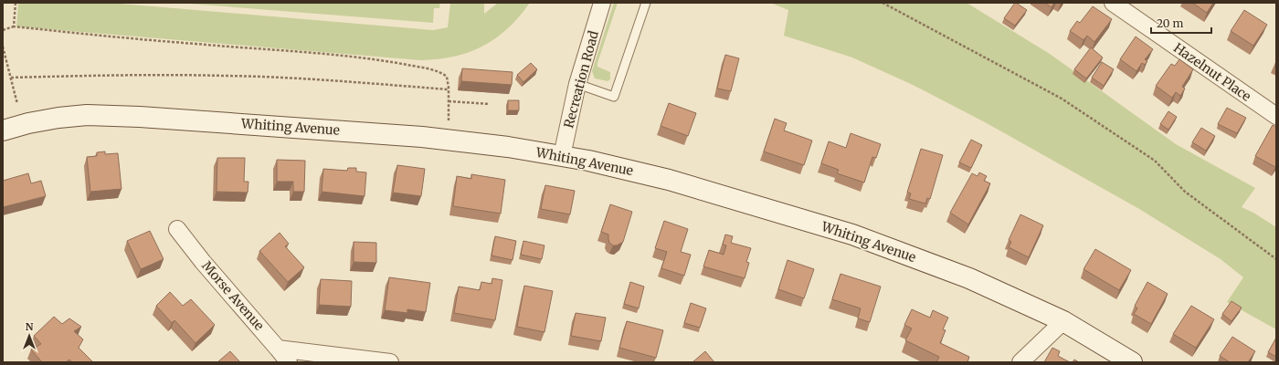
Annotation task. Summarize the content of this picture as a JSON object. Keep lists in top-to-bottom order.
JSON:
{
  "streets": {
    "street": [
      "Hazelnut Place",
      "Recreation Road",
      "Whiting Avenue",
      "Morse Avenue"
    ]
  },
  "crossings": [
    ["Recreation Road", "Whiting Avenue"]
  ],
  "scale_bar": "20 m",
  "north": "top"
}
